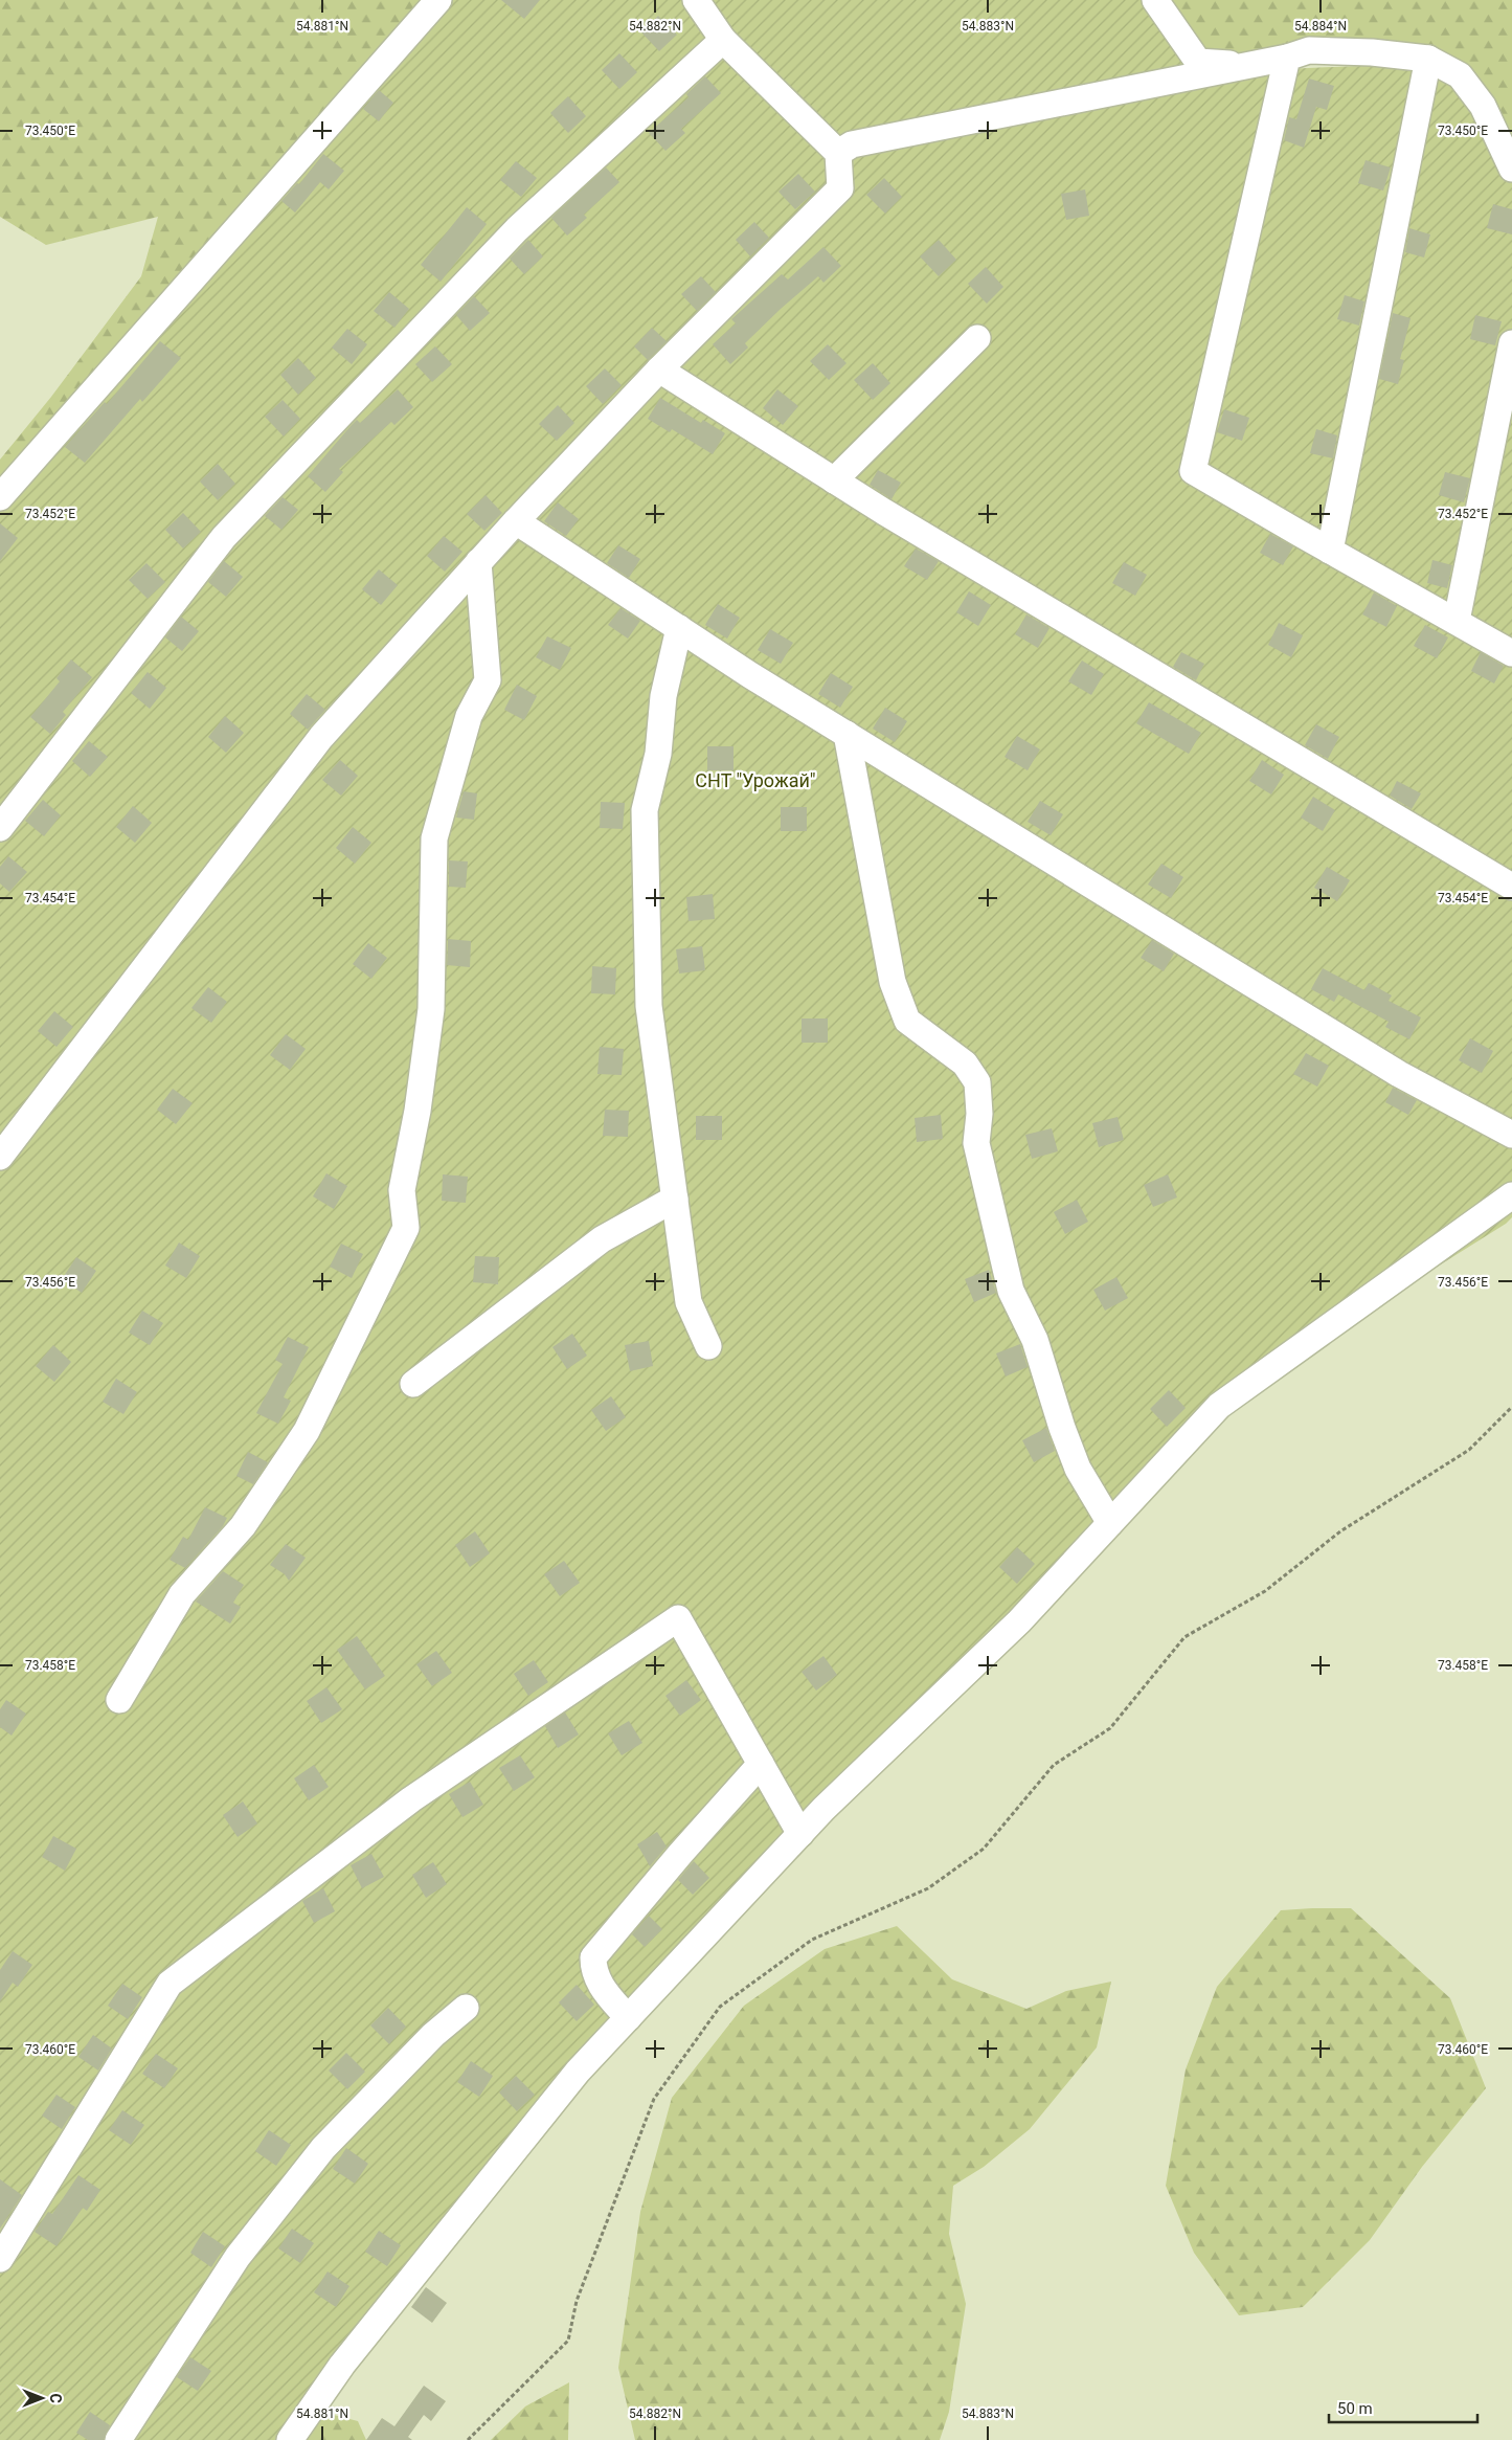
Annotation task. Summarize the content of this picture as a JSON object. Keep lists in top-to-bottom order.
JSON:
{
  "parks": ["СНТ \"Урожай\""],
  "scale_bar": "50 m",
  "north": "right",
  "coordinates": [
    "54.881°N",
    "54.882°N",
    "54.883°N",
    "54.884°N",
    "73.450°E",
    "73.452°E",
    "73.454°E",
    "73.456°E",
    "73.458°E",
    "73.460°E"
  ]
}
